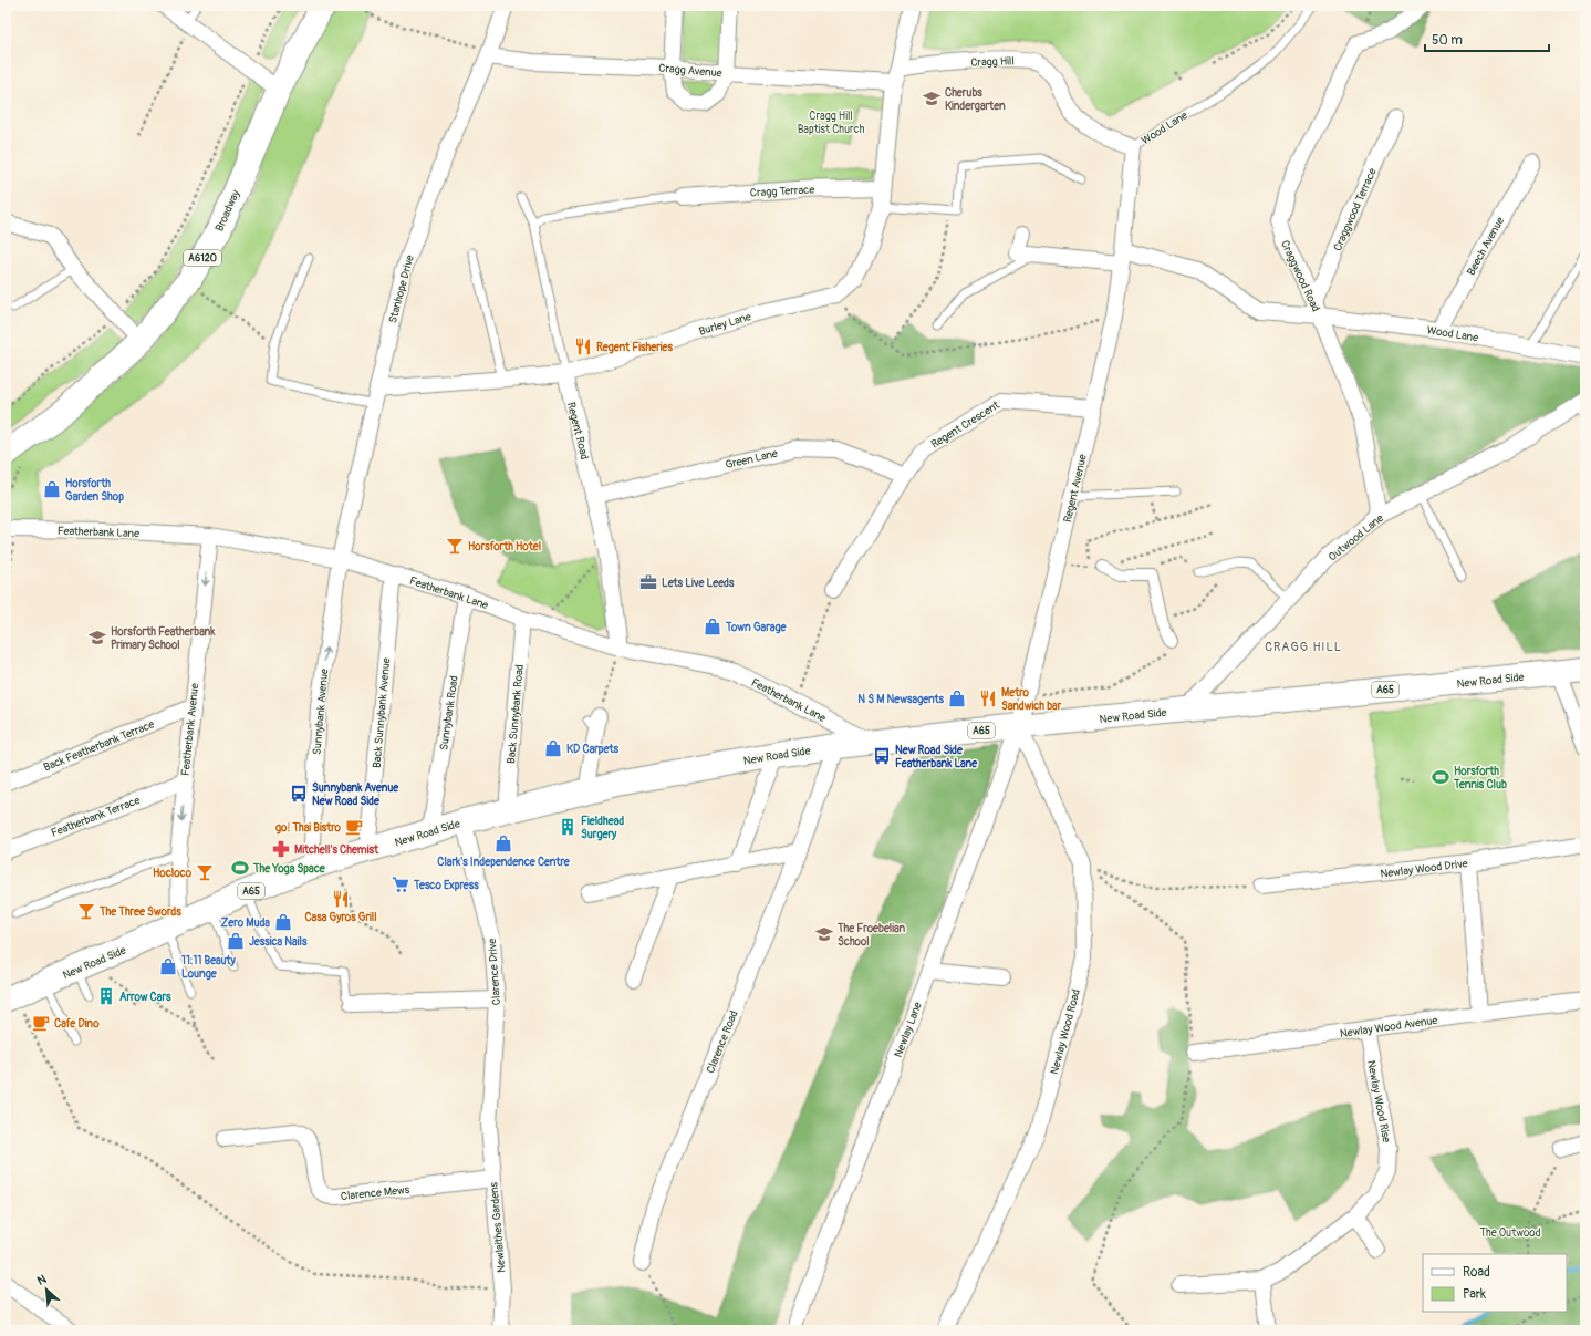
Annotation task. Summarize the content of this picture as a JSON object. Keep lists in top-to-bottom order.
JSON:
{
  "streets": {
    "main road": [
      "Broadway",
      "A6120",
      "New Road Side",
      "A65"
    ],
    "street": [
      "Cragg Hill",
      "Cragg Avenue",
      "Wood Lane",
      "Cragg Terrace",
      "Craggwood Terrace",
      "Beech Avenue",
      "Craggwood Road",
      "Stanhope Drive",
      "Burley Lane",
      "Regent Crescent",
      "Regent Road",
      "Green Lane",
      "Regent Avenue",
      "Featherbank Lane",
      "Outwood Lane",
      "Sunnybank Avenue",
      "Back Sunnybank Avenue",
      "Sunnybank Road",
      "Back Sunnybank Road",
      "Featherbank Avenue",
      "Back Featherbank Terrace",
      "Featherbank Terrace",
      "Newlay Wood Drive",
      "Clarence Drive",
      "Newlay Wood Avenue",
      "Newlay Lane",
      "Newlay Wood Road",
      "Clarence Road",
      "Newlay Wood Rise",
      "Clarence Mews",
      "Newlaithes Gardens"
    ]
  },
  "crossings": [
    ["Cragg Hill", "Cragg Avenue"],
    ["Cragg Hill", "Wood Lane"],
    ["Cragg Hill", "Burley Lane"],
    ["Cragg Avenue", "Stanhope Drive"],
    ["Cragg Avenue", "Burley Lane"],
    ["Wood Lane", "Craggwood Terrace"],
    ["Wood Lane", "Beech Avenue"],
    ["Wood Lane", "Craggwood Road"],
    ["Wood Lane", "Regent Avenue"],
    ["Cragg Terrace", "Burley Lane"],
    ["Cragg Terrace", "Regent Road"],
    ["Craggwood Terrace", "Craggwood Road"],
    ["Craggwood Road", "Outwood Lane"],
    ["Stanhope Drive", "Burley Lane"],
    ["Stanhope Drive", "Featherbank Lane"],
    ["Stanhope Drive", "Sunnybank Avenue"],
    ["Burley Lane", "Regent Road"],
    ["Regent Crescent", "Green Lane"],
    ["Regent Crescent", "Regent Avenue"],
    ["Regent Road", "Green Lane"],
    ["Regent Road", "Featherbank Lane"],
    ["Regent Avenue", "New Road Side"],
    ["Regent Avenue", "Newlay Lane"],
    ["Regent Avenue", "Newlay Wood Road"],
    ["Featherbank Lane", "New Road Side"],
    ["Featherbank Lane", "Sunnybank Avenue"],
    ["Featherbank Lane", "Back Sunnybank Avenue"],
    ["Featherbank Lane", "Sunnybank Road"],
    ["Featherbank Lane", "Back Sunnybank Road"],
    ["Featherbank Lane", "Featherbank Avenue"],
    ["Outwood Lane", "New Road Side"],
    ["New Road Side", "Sunnybank Avenue"],
    ["New Road Side", "Back Sunnybank Avenue"],
    ["New Road Side", "Sunnybank Road"],
    ["New Road Side", "Back Sunnybank Road"],
    ["New Road Side", "Featherbank Avenue"],
    ["New Road Side", "Clarence Drive"],
    ["New Road Side", "Newlay Lane"],
    ["New Road Side", "Newlay Wood Road"],
    ["New Road Side", "Clarence Road"],
    ["Featherbank Avenue", "Back Featherbank Terrace"],
    ["Featherbank Avenue", "Featherbank Terrace"],
    ["Clarence Drive", "Newlaithes Gardens"],
    ["Newlay Wood Avenue", "Newlay Wood Rise"],
    ["Newlay Lane", "Newlay Wood Road"],
    ["Clarence Mews", "Newlaithes Gardens"]
  ],
  "one_way": ["Sunnybank Avenue", "Featherbank Avenue"],
  "districts": ["CRAGG HILL"],
  "parks": ["Cragg Hill Baptist Church", "The Outwood"],
  "places": {
    "school or university": ["Cherubs Kindergarten", "Horsforth Featherbank Primary School", "The Froebelian School"],
    "restaurant": ["Regent Fisheries", "Metro Sandwich bar", "Casa Gyros Grill"],
    "shop": [
      "Horsforth Garden Shop",
      "Town Garage",
      "N S M Newsagents",
      "KD Carpets",
      "Clark's Independence Centre",
      "Zero Muda",
      "Jessica Nails",
      "11:11 Beauty Lounge"
    ],
    "bar": ["Horsforth Hotel", "Hocloco", "The Three Swords"],
    "office": ["Lets Live Leeds"],
    "bus stop": ["New Road Side Featherbank Lane", "Sunnybank Avenue New Road Side"],
    "sports": ["Horsforth Tennis Club", "The Yoga Space"],
    "cafe": ["go! Thai Bistro", "Cafe Dino"],
    "building": ["Fieldhead Surgery", "Arrow Cars"],
    "pharmacy": ["Mitchell's Chemist"],
    "supermarket": ["Tesco Express"]
  },
  "legend": ["Road", "Park"],
  "scale_bar": "50 m",
  "north": "top left"
}
